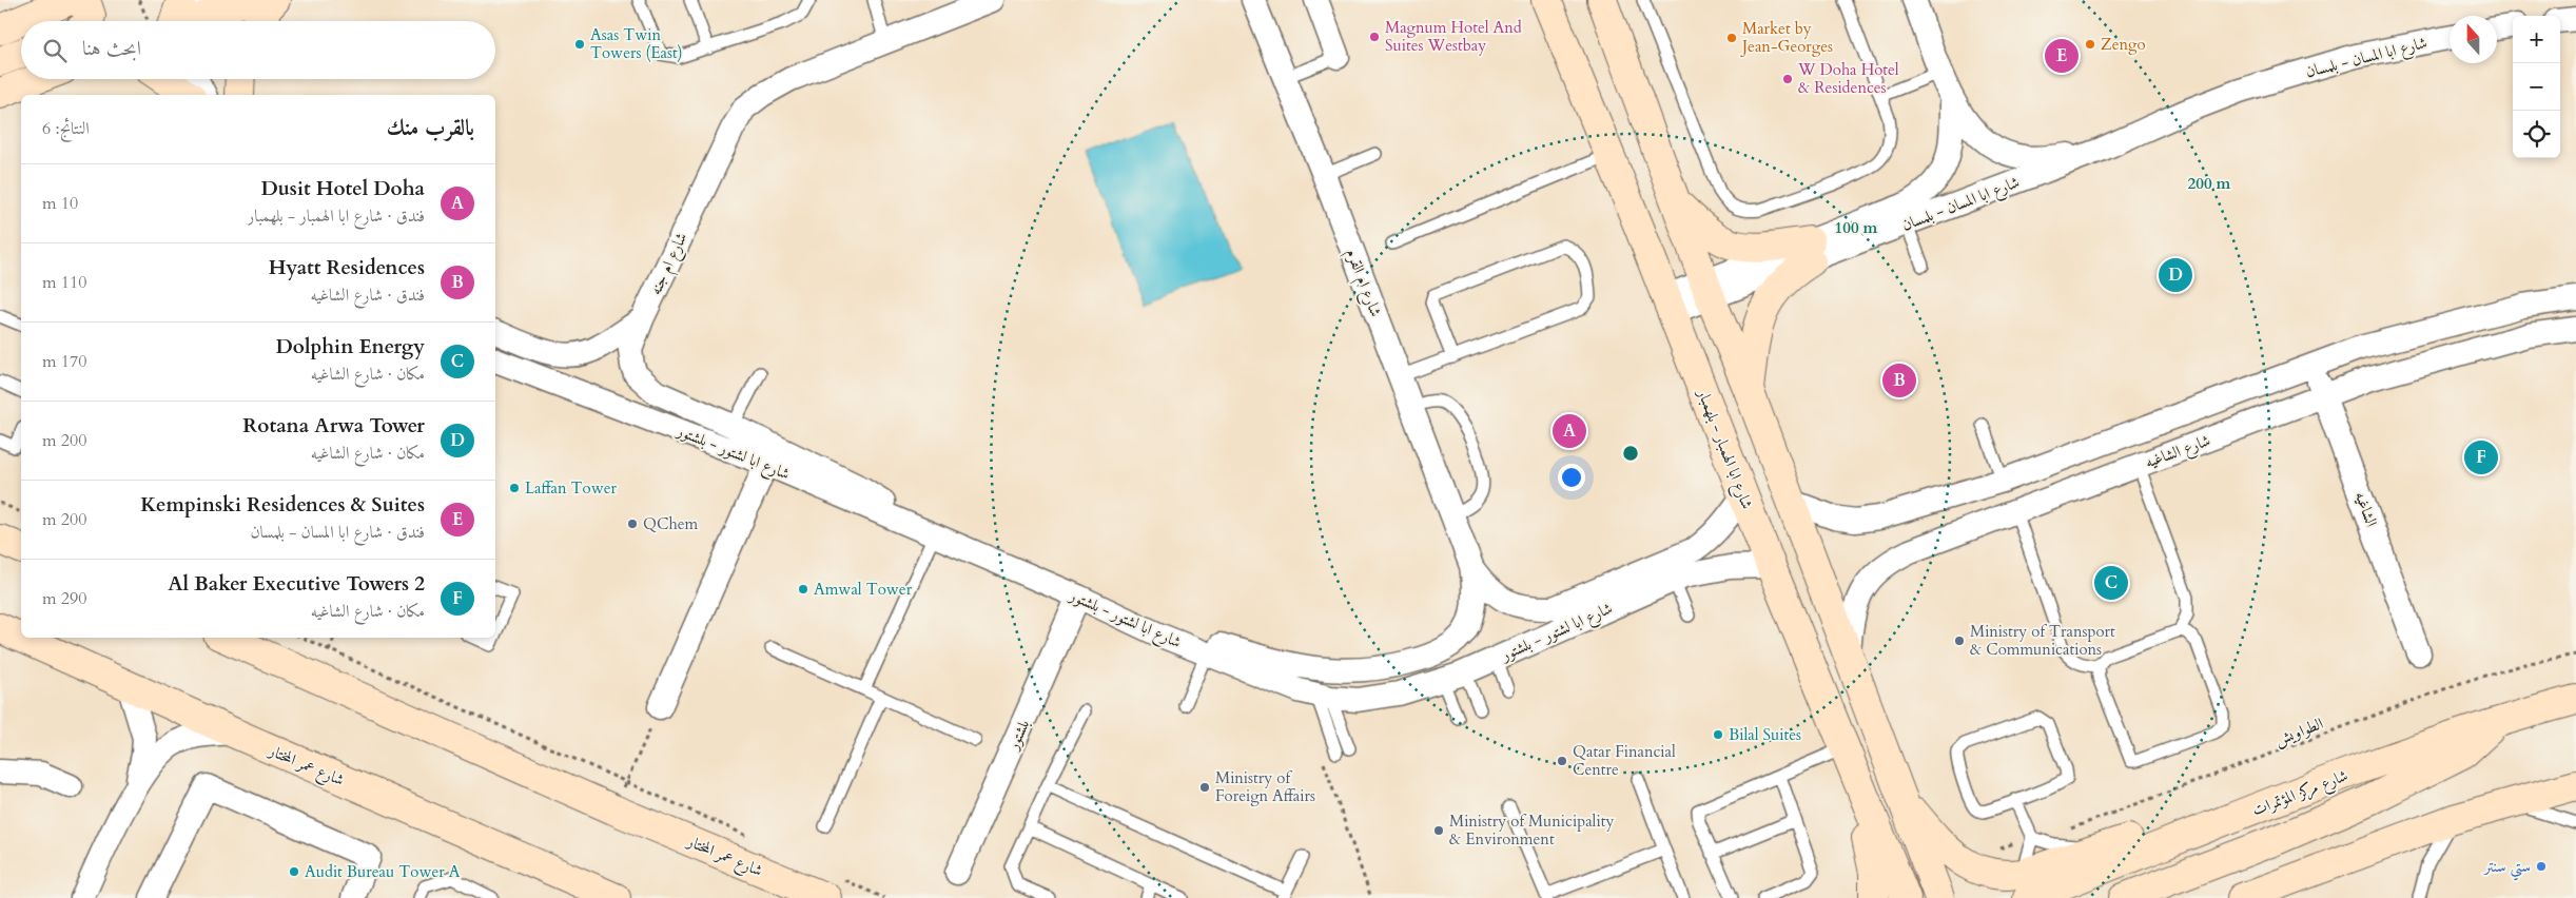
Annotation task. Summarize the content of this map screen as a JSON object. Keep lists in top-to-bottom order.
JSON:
{
  "streets": {
    "street": [
      "شارع ابا المسان - بلمسان",
      "شارع ام جنه",
      "شارع ام القرم",
      "شارع ابا الهمبار - بلهمبار",
      "شارع الشاغيه",
      "شارع ابا لشتور - بلشتور",
      "الشاغيه",
      "بلشتور",
      "شارع عمر المختار",
      "شارع مركز المؤتمرات"
    ],
    "path": ["الطواويش"]
  },
  "crossings": [
    ["شارع ابا المسان - بلمسان", "شارع ابا الهمبار - بلهمبار"],
    ["شارع ام جنه", "شارع ابا لشتور - بلشتور"],
    ["شارع ام القرم", "شارع ابا الهمبار - بلهمبار"],
    ["شارع ام القرم", "شارع ابا لشتور - بلشتور"],
    ["شارع ابا الهمبار - بلهمبار", "شارع ابا لشتور - بلشتور"],
    ["شارع الشاغيه", "الشاغيه"],
    ["شارع ابا لشتور - بلشتور", "بلشتور"]
  ],
  "places": [
    "Magnum Hotel And Suites Westbay",
    "Market by Jean-Georges",
    "Asas Twin Towers (East)",
    "Zengo",
    "W Doha Hotel & Residences",
    "Laffan Tower",
    "QChem",
    "Amwal Tower",
    "Ministry of Transport & Communications",
    "Bilal Suites",
    "Qatar Financial Centre",
    "Ministry of Foreign Affairs",
    "Ministry of Municipality & Environment",
    "ستي سنتر",
    "Audit Bureau Tower A"
  ],
  "north": "top",
  "page": {
    "map_buttons": ["+", "−"],
    "search": "ابحث هنا",
    "pins": [
      "E",
      "D",
      "B",
      "A",
      "F",
      "C"
    ],
    "heading": ["بالقرب منك", "النتائج: 6"],
    "list": [
      {
        "mark": "A",
        "name": "Dusit Hotel Doha",
        "note": "فندق · شارع ابا الهمبار - بلهمبار",
        "value": "10 m"
      },
      {
        "mark": "B",
        "name": "Hyatt Residences",
        "note": "فندق · شارع الشاغيه",
        "value": "110 m"
      },
      {
        "mark": "C",
        "name": "Dolphin Energy",
        "note": "مكان · شارع الشاغيه",
        "value": "170 m"
      },
      {
        "mark": "D",
        "name": "Rotana Arwa Tower",
        "note": "مكان · شارع الشاغيه",
        "value": "200 m"
      },
      {
        "mark": "E",
        "name": "Kempinski Residences & Suites",
        "note": "فندق · شارع ابا المسان - بلمسان",
        "value": "200 m"
      },
      {
        "mark": "F",
        "name": "Al Baker Executive Towers 2",
        "note": "مكان · شارع الشاغيه",
        "value": "290 m"
      }
    ]
  },
  "rings": ["200 m", "100 m"]
}
